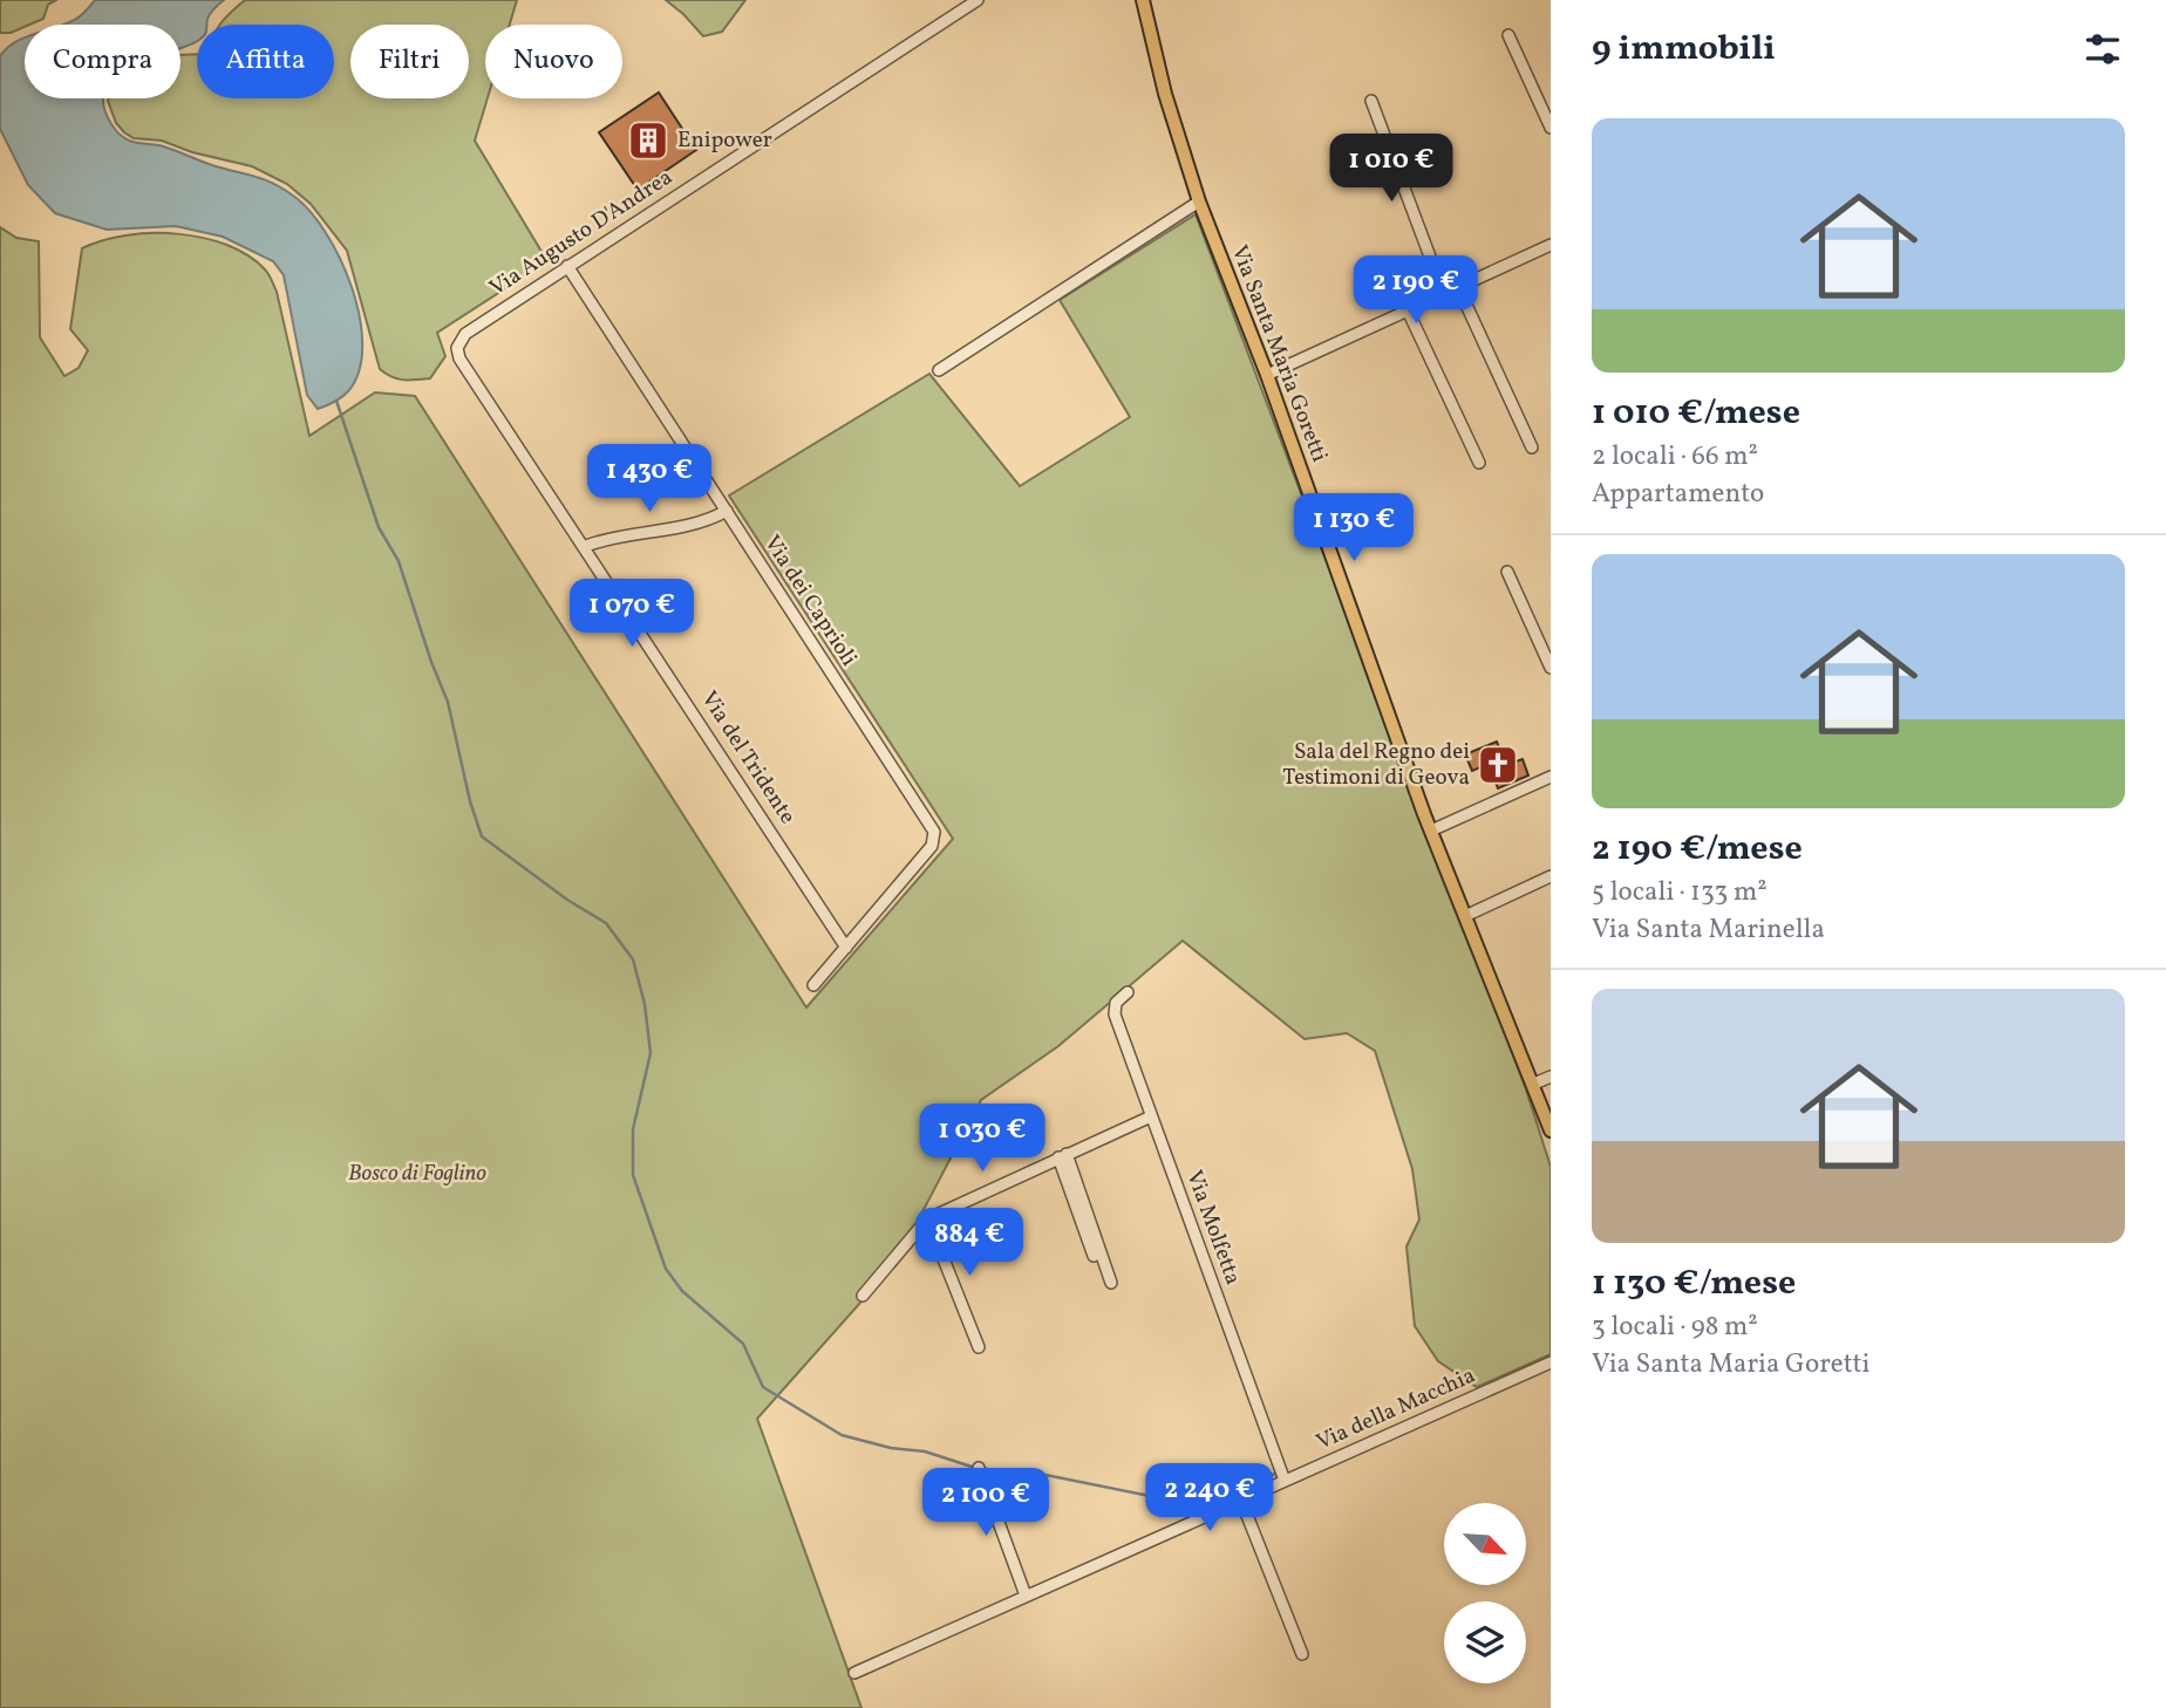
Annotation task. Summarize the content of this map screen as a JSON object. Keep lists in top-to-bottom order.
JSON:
{
  "streets": {
    "main road": ["Via Santa Maria Goretti"],
    "street": [
      "Via Augusto D'Andrea",
      "Via dei Caprioli",
      "Via del Tridente",
      "Via Molfetta",
      "Via della Macchia"
    ]
  },
  "crossings": [
    ["Via Augusto D'Andrea", "Via dei Caprioli"],
    ["Via Augusto D'Andrea", "Via del Tridente"],
    ["Via dei Caprioli", "Via del Tridente"],
    ["Via Molfetta", "Via della Macchia"]
  ],
  "parks": ["Bosco di Foglino"],
  "places": {
    "building": ["Enipower"],
    "church": ["Sala del Regno dei Testimoni di Geova"]
  },
  "north": "bottom right",
  "page": {
    "heading": "9 immobili",
    "chip": [
      "Compra",
      "Affitta",
      "Filtri",
      "Nuovo"
    ],
    "list": [
      {
        "name": "1 010 €/mese",
        "note": "2 locali · 66 m² · Appartamento"
      },
      {
        "name": "2 190 €/mese",
        "note": "5 locali · 133 m² · Via Santa Marinella"
      },
      {
        "name": "1 130 €/mese",
        "note": "3 locali · 98 m² · Via Santa Maria Goretti"
      }
    ],
    "price": [
      "1 010 €",
      "2 190 €",
      "1 430 €",
      "1 130 €",
      "1 070 €",
      "1 030 €",
      "884 €",
      "2 240 €",
      "2 100 €"
    ]
  }
}
